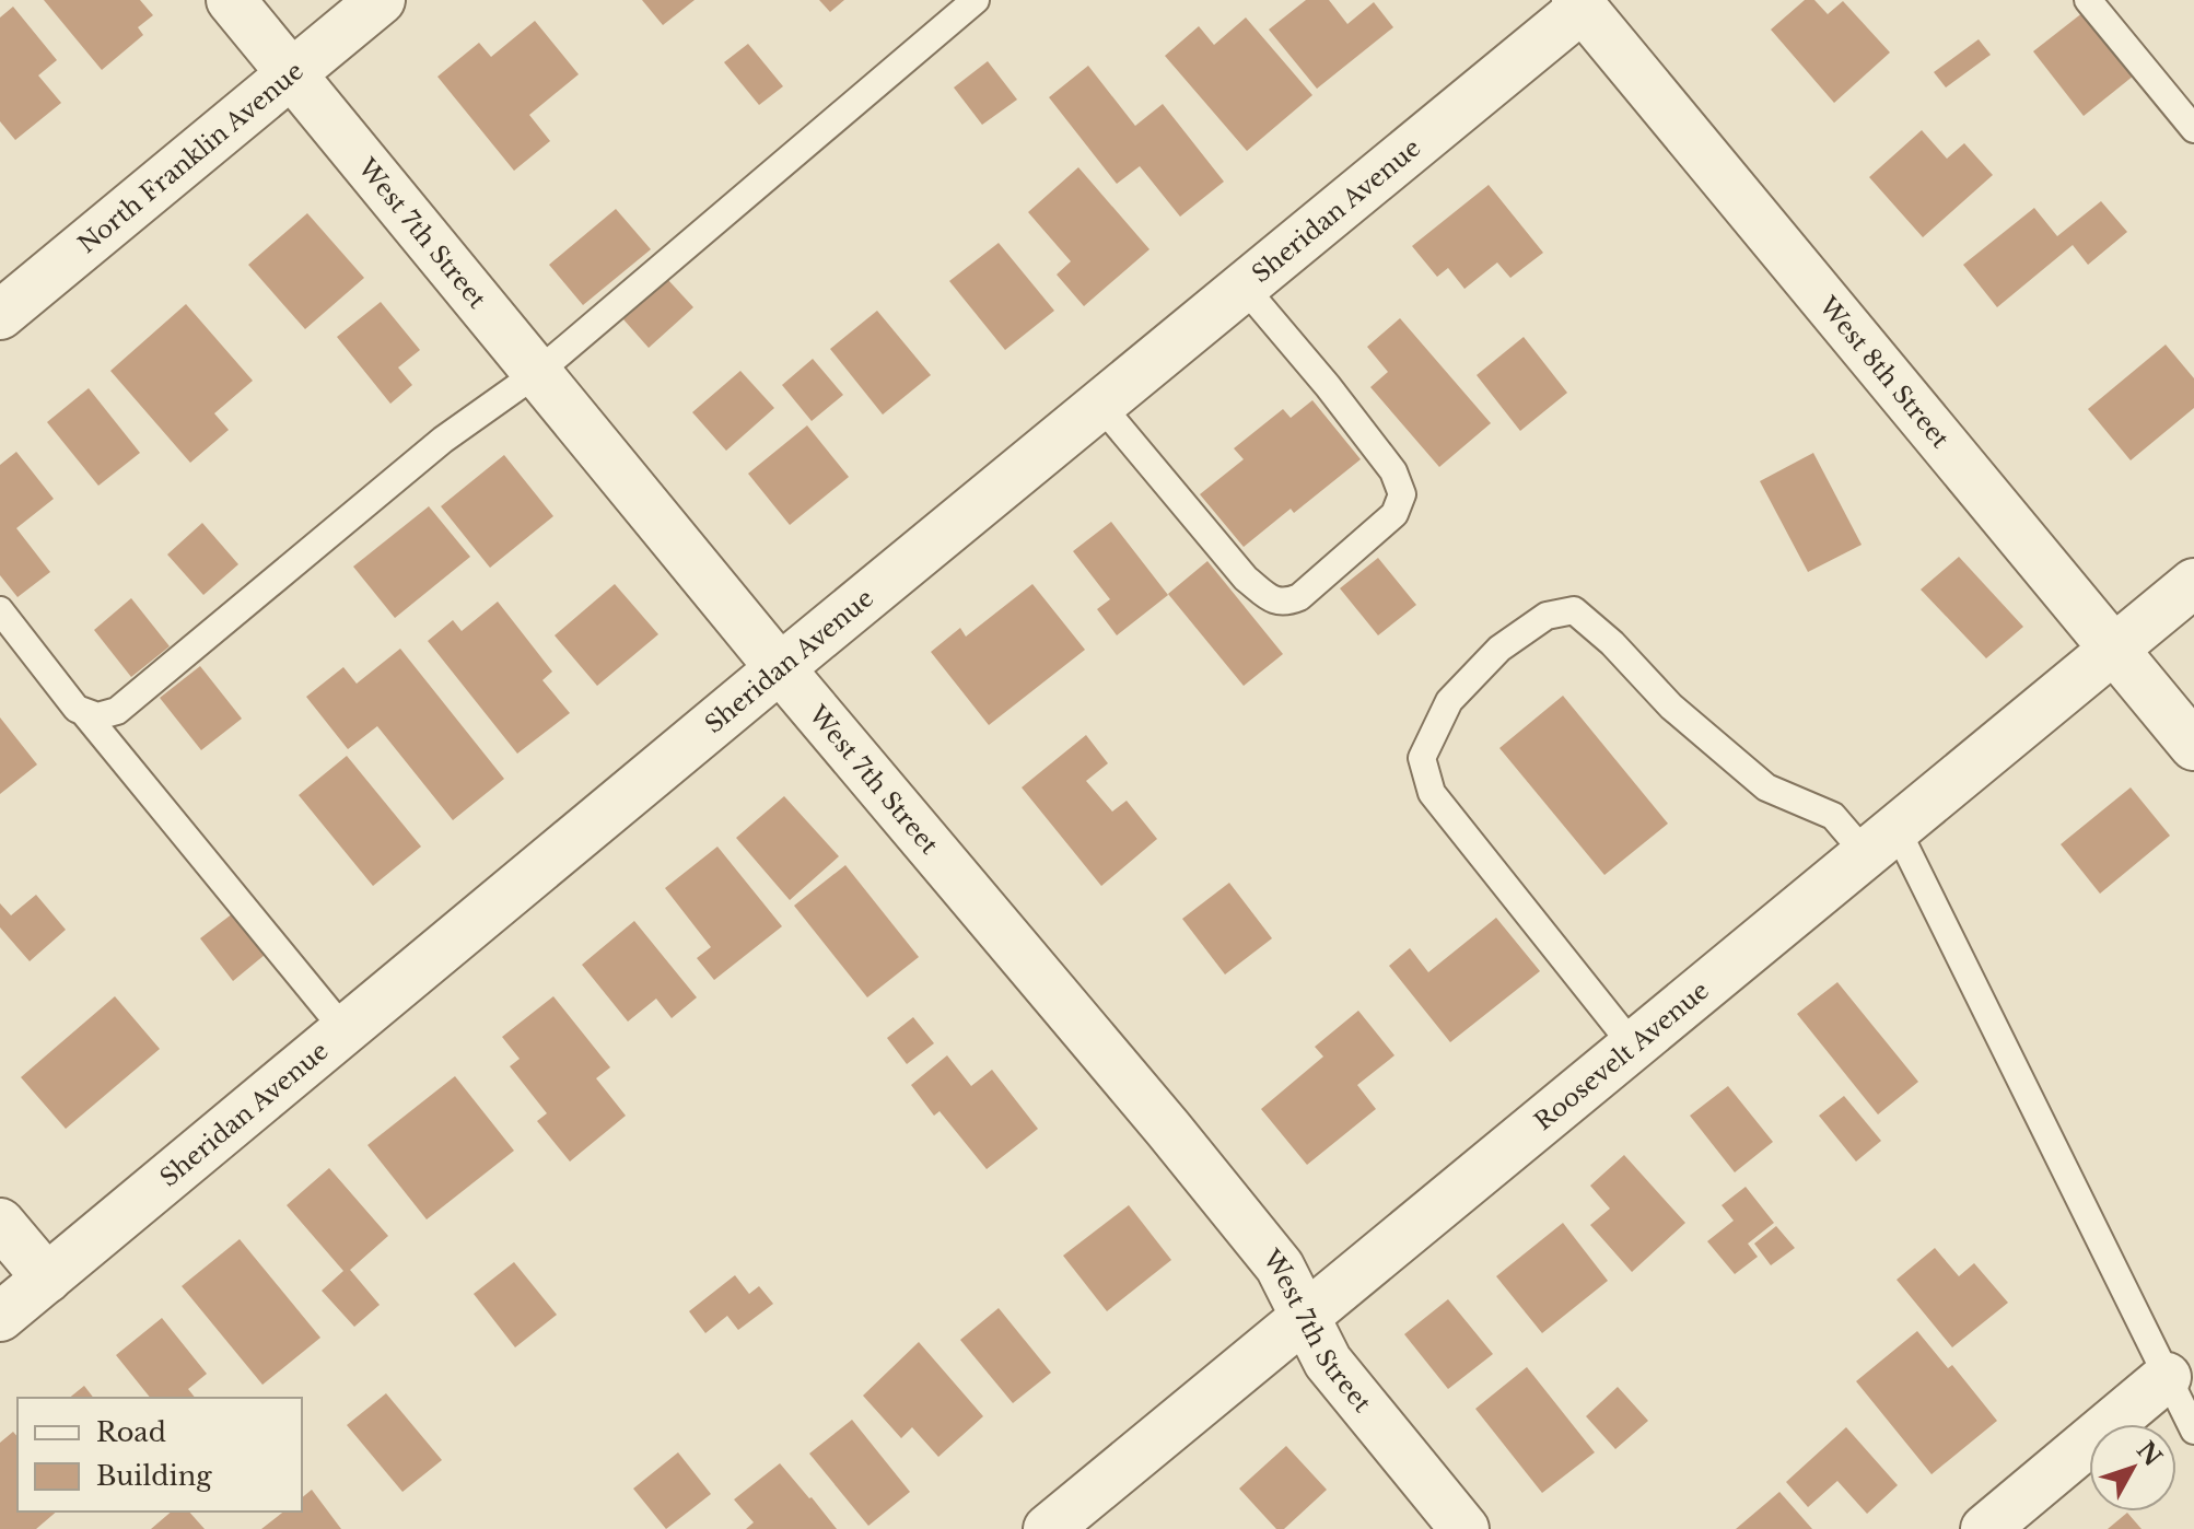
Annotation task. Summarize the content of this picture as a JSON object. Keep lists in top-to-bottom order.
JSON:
{
  "streets": {
    "street": [
      "North Franklin Avenue",
      "Sheridan Avenue",
      "West 7th Street",
      "West 8th Street",
      "Roosevelt Avenue"
    ]
  },
  "crossings": [
    ["North Franklin Avenue", "West 7th Street"],
    ["Sheridan Avenue", "West 7th Street"],
    ["Sheridan Avenue", "West 8th Street"],
    ["West 7th Street", "Roosevelt Avenue"],
    ["West 8th Street", "Roosevelt Avenue"]
  ],
  "legend": ["Road", "Building"],
  "north": "top right"
}
